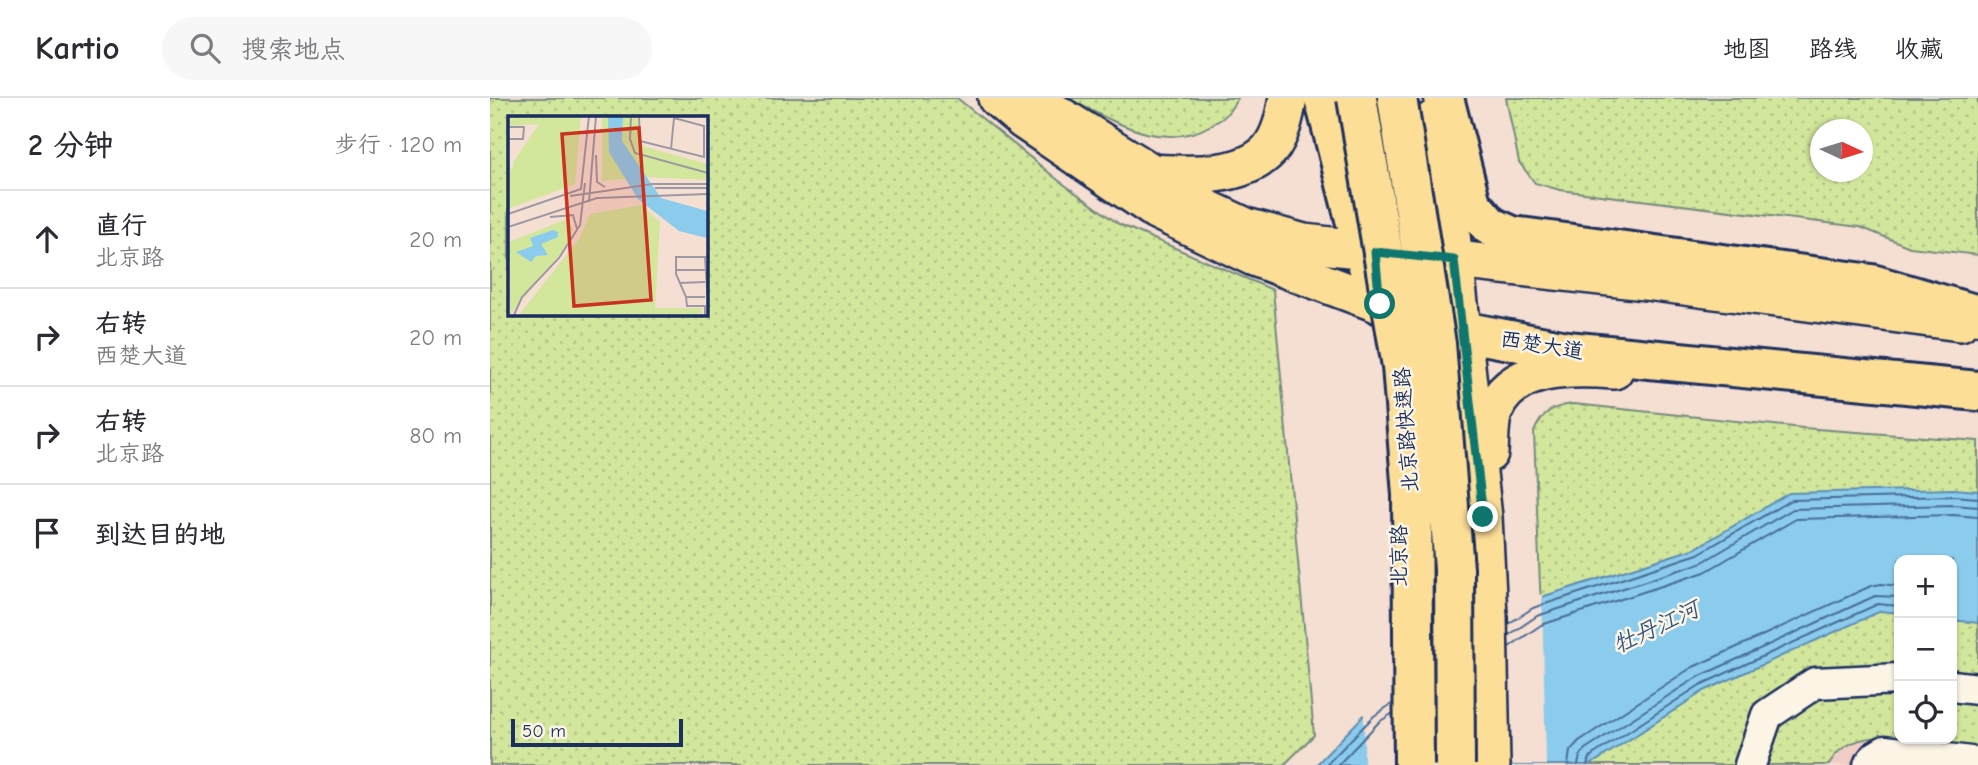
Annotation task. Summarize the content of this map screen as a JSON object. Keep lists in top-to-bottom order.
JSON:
{
  "streets": {
    "highway": ["西楚大道", "北京路快速路"],
    "main road": ["北京路"]
  },
  "crossings": [
    ["西楚大道", "北京路"]
  ],
  "water": ["牡丹江河"],
  "scale_bar": "50 m",
  "north": "right",
  "page": {
    "header": "Kartio",
    "search": "搜索地点",
    "nav": ["地图", "路线", "收藏"],
    "heading": ["2 分钟", "步行 · 120 m"],
    "list": [
      ["直行", "北京路", "20 m"],
      ["右转", "西楚大道", "20 m"],
      ["右转", "北京路", "80 m"],
      "到达目的地"
    ],
    "map_buttons": ["+", "−"],
    "scale": "50 m"
  }
}
